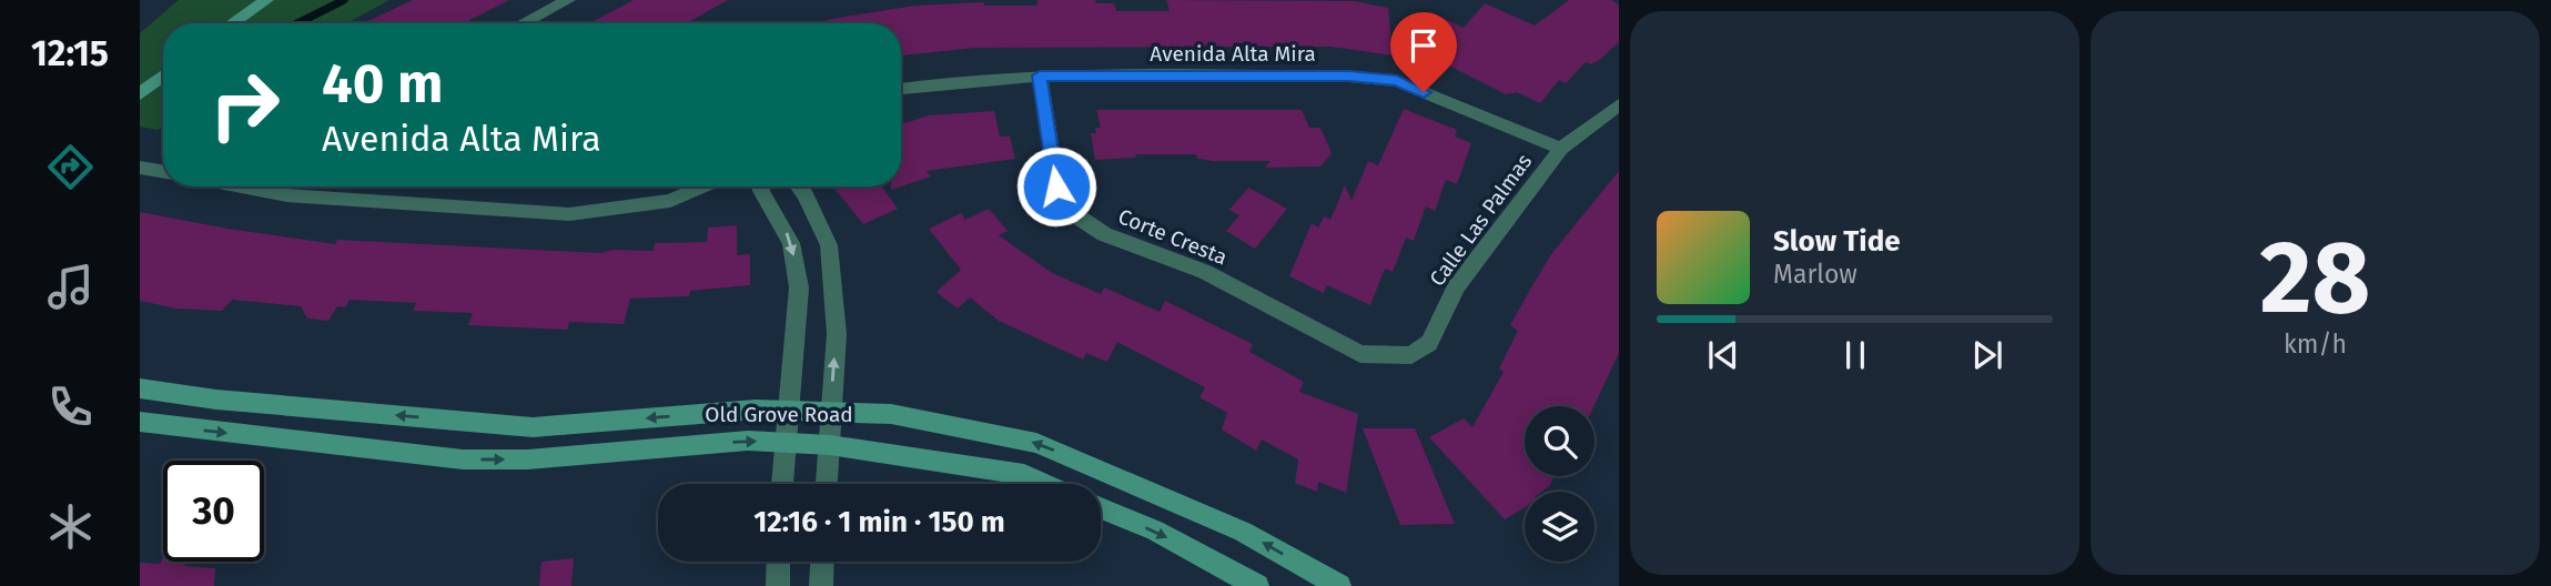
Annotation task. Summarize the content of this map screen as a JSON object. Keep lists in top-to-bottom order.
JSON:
{
  "streets": {
    "street": [
      "Avenida Alta Mira",
      "Calle Las Palmas",
      "Corte Cresta",
      "Old Grove Road"
    ]
  },
  "crossings": [
    ["Avenida Alta Mira", "Calle Las Palmas"],
    ["Avenida Alta Mira", "Corte Cresta"],
    ["Calle Las Palmas", "Corte Cresta"]
  ],
  "page": {
    "tabs": "12:15",
    "tile": ["28", "km/h"],
    "turn": ["40 m", "Avenida Alta Mira"],
    "song": ["Slow Tide", "Marlow"],
    "limit": "30",
    "trip": "12:16 · 1 min · 150 m"
  }
}
